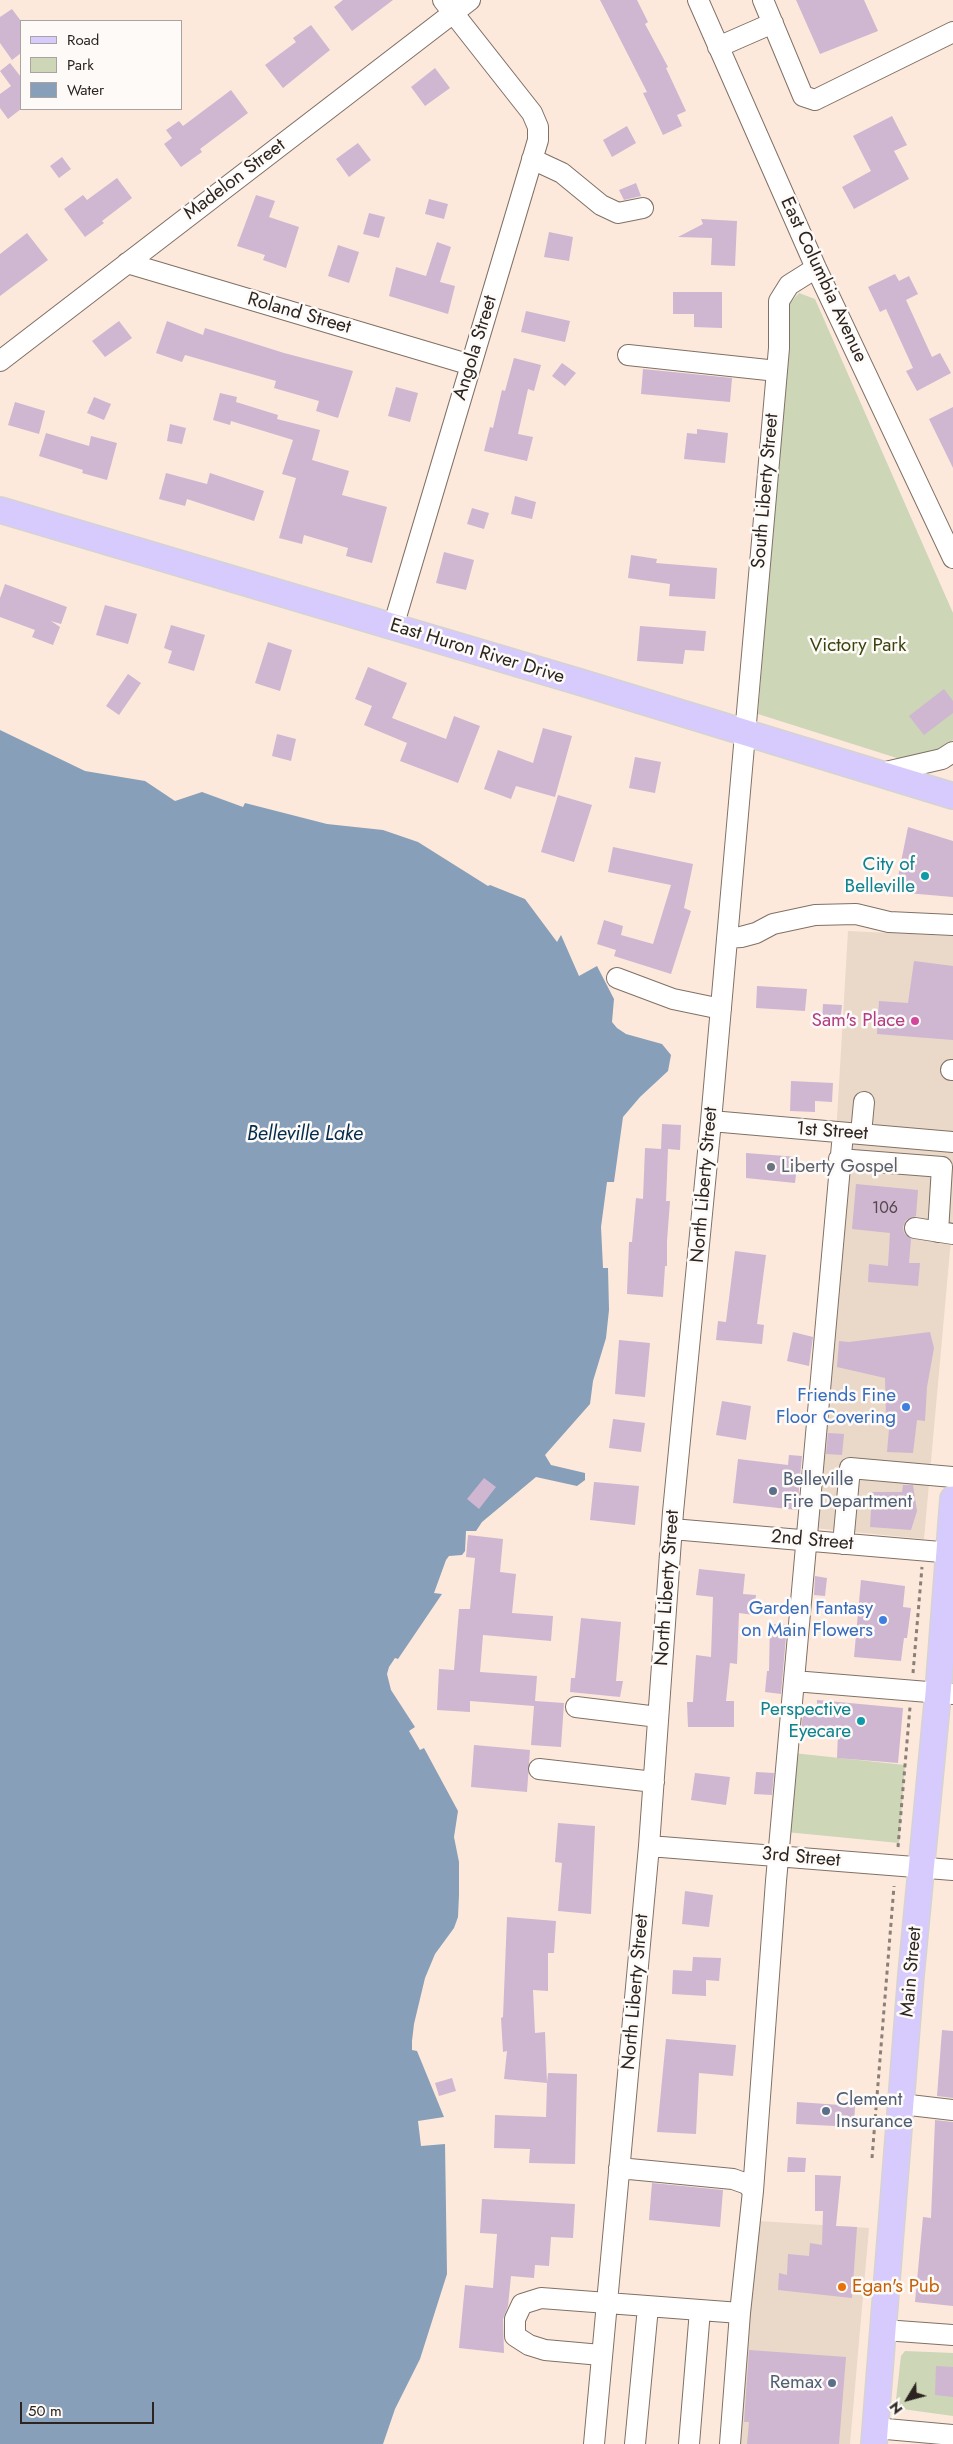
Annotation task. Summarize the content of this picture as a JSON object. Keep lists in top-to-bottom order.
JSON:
{
  "streets": {
    "main road": ["East Huron River Drive", "Main Street"],
    "street": [
      "Madelon Street",
      "East Columbia Avenue",
      "Roland Street",
      "Angola Street",
      "South Liberty Street",
      "1st Street",
      "North Liberty Street",
      "2nd Street",
      "3rd Street"
    ]
  },
  "crossings": [
    ["Madelon Street", "Roland Street"],
    ["Madelon Street", "Angola Street"],
    ["East Columbia Avenue", "South Liberty Street"],
    ["Roland Street", "Angola Street"],
    ["Angola Street", "East Huron River Drive"],
    ["South Liberty Street", "East Huron River Drive"],
    ["South Liberty Street", "North Liberty Street"],
    ["East Huron River Drive", "North Liberty Street"],
    ["1st Street", "North Liberty Street"],
    ["North Liberty Street", "2nd Street"],
    ["North Liberty Street", "3rd Street"],
    ["2nd Street", "Main Street"],
    ["3rd Street", "Main Street"]
  ],
  "water": ["Belleville Lake"],
  "parks": ["Victory Park"],
  "places": [
    "City of Belleville",
    "Sam's Place",
    "Liberty Gospel",
    "Friends Fine Floor Covering",
    "Belleville Fire Department",
    "Garden Fantasy on Main Flowers",
    "Perspective Eyecare",
    "Clement Insurance",
    "Egan's Pub",
    "Remax"
  ],
  "house_numbers": ["106"],
  "legend": ["Road", "Park", "Water"],
  "scale_bar": "50 m",
  "north": "bottom left"
}
